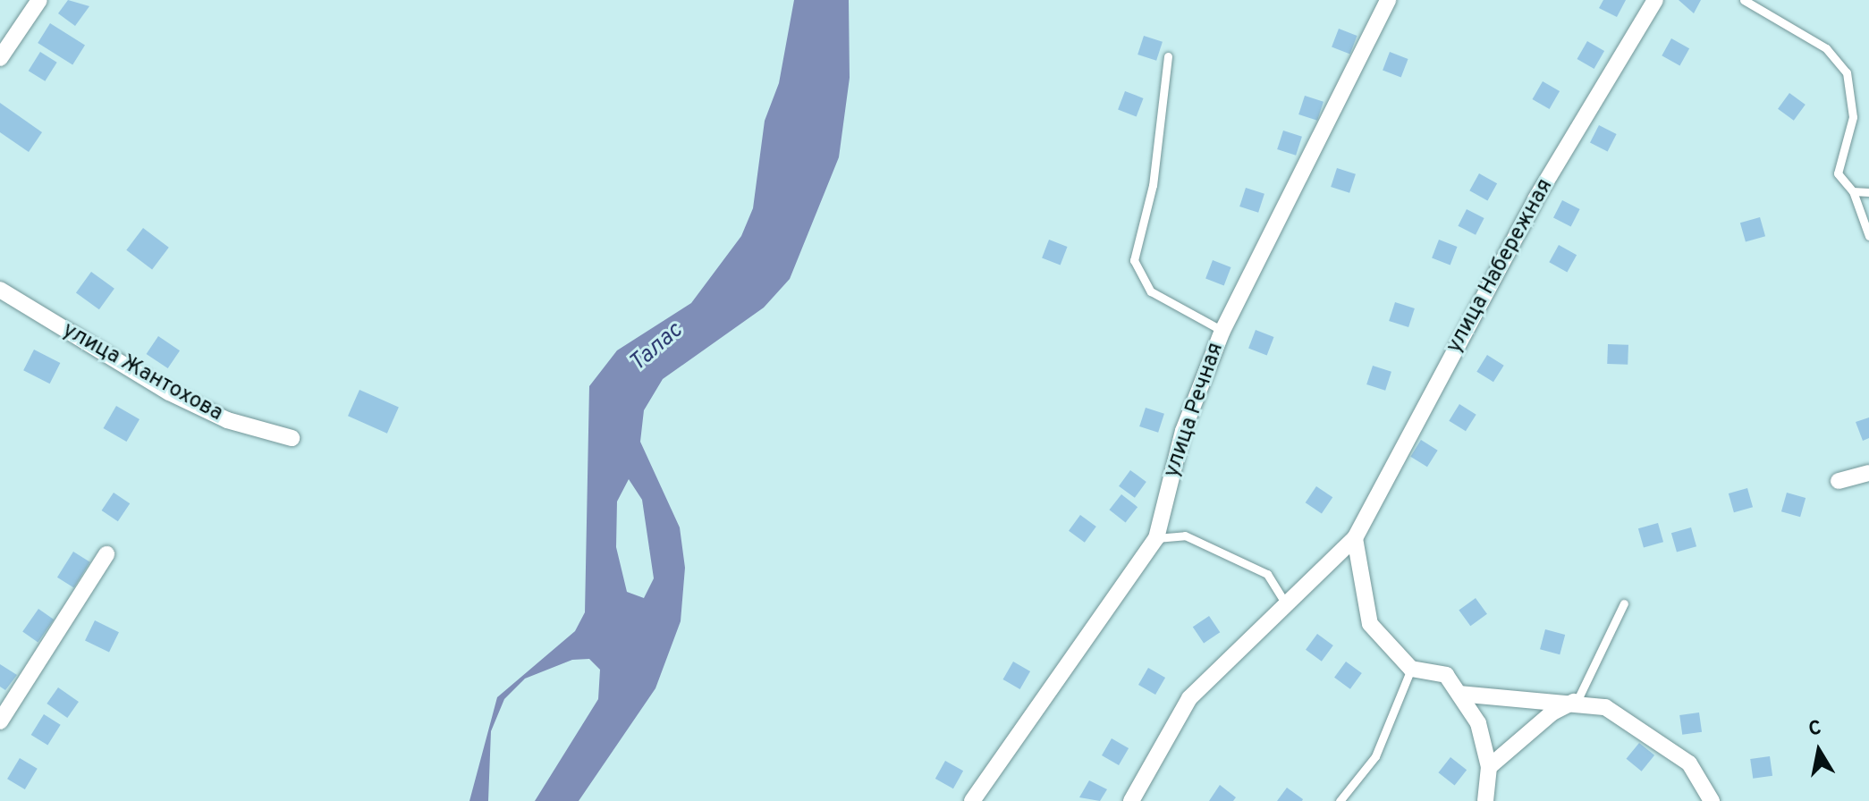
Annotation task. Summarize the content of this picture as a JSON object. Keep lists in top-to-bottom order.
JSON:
{
  "streets": {
    "street": ["улица Набережная", "улица Жантохова", "улица Речная"]
  },
  "water": ["Талас"],
  "north": "top"
}
